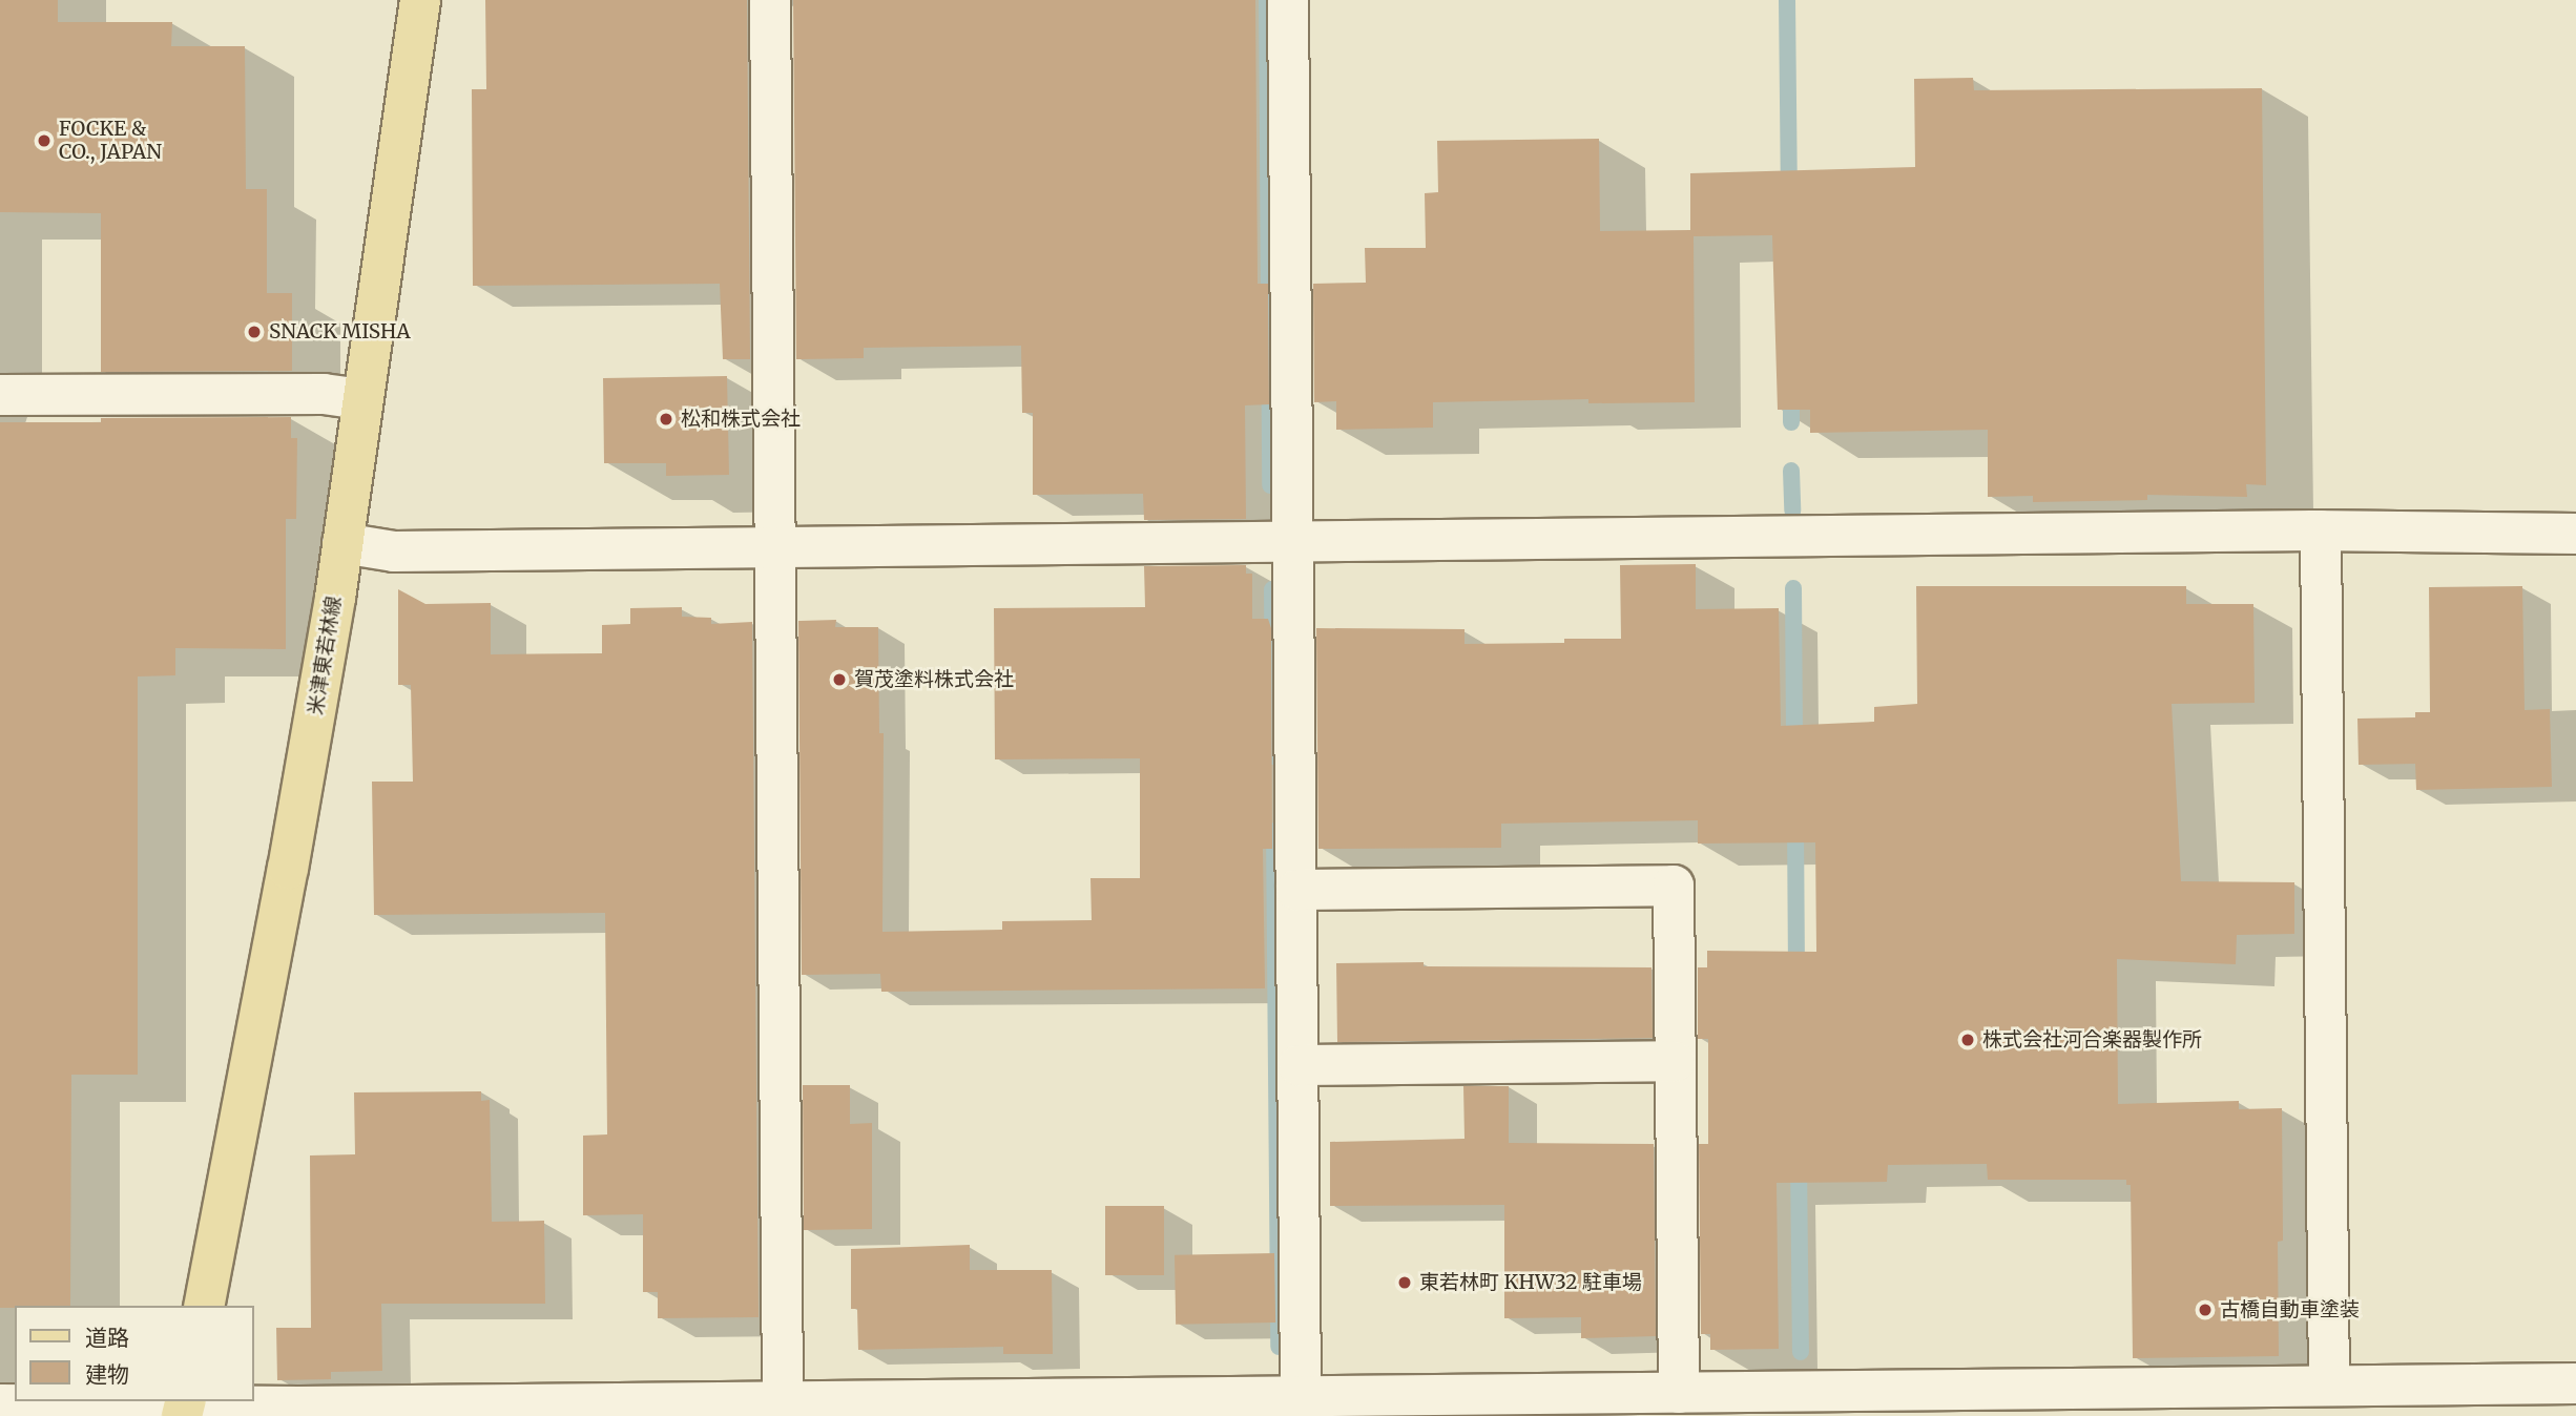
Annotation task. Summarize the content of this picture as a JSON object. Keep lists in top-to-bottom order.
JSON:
{
  "streets": {
    "main road": ["米津東若林線"]
  },
  "places": [
    "FOCKE & CO., JAPAN",
    "SNACK MISHA",
    "松和株式会社",
    "賀茂塗料株式会社",
    "株式会社河合楽器製作所",
    "東若林町 KHW32 駐車場",
    "古橋自動車塗装"
  ],
  "legend": ["道路", "建物"]
}
